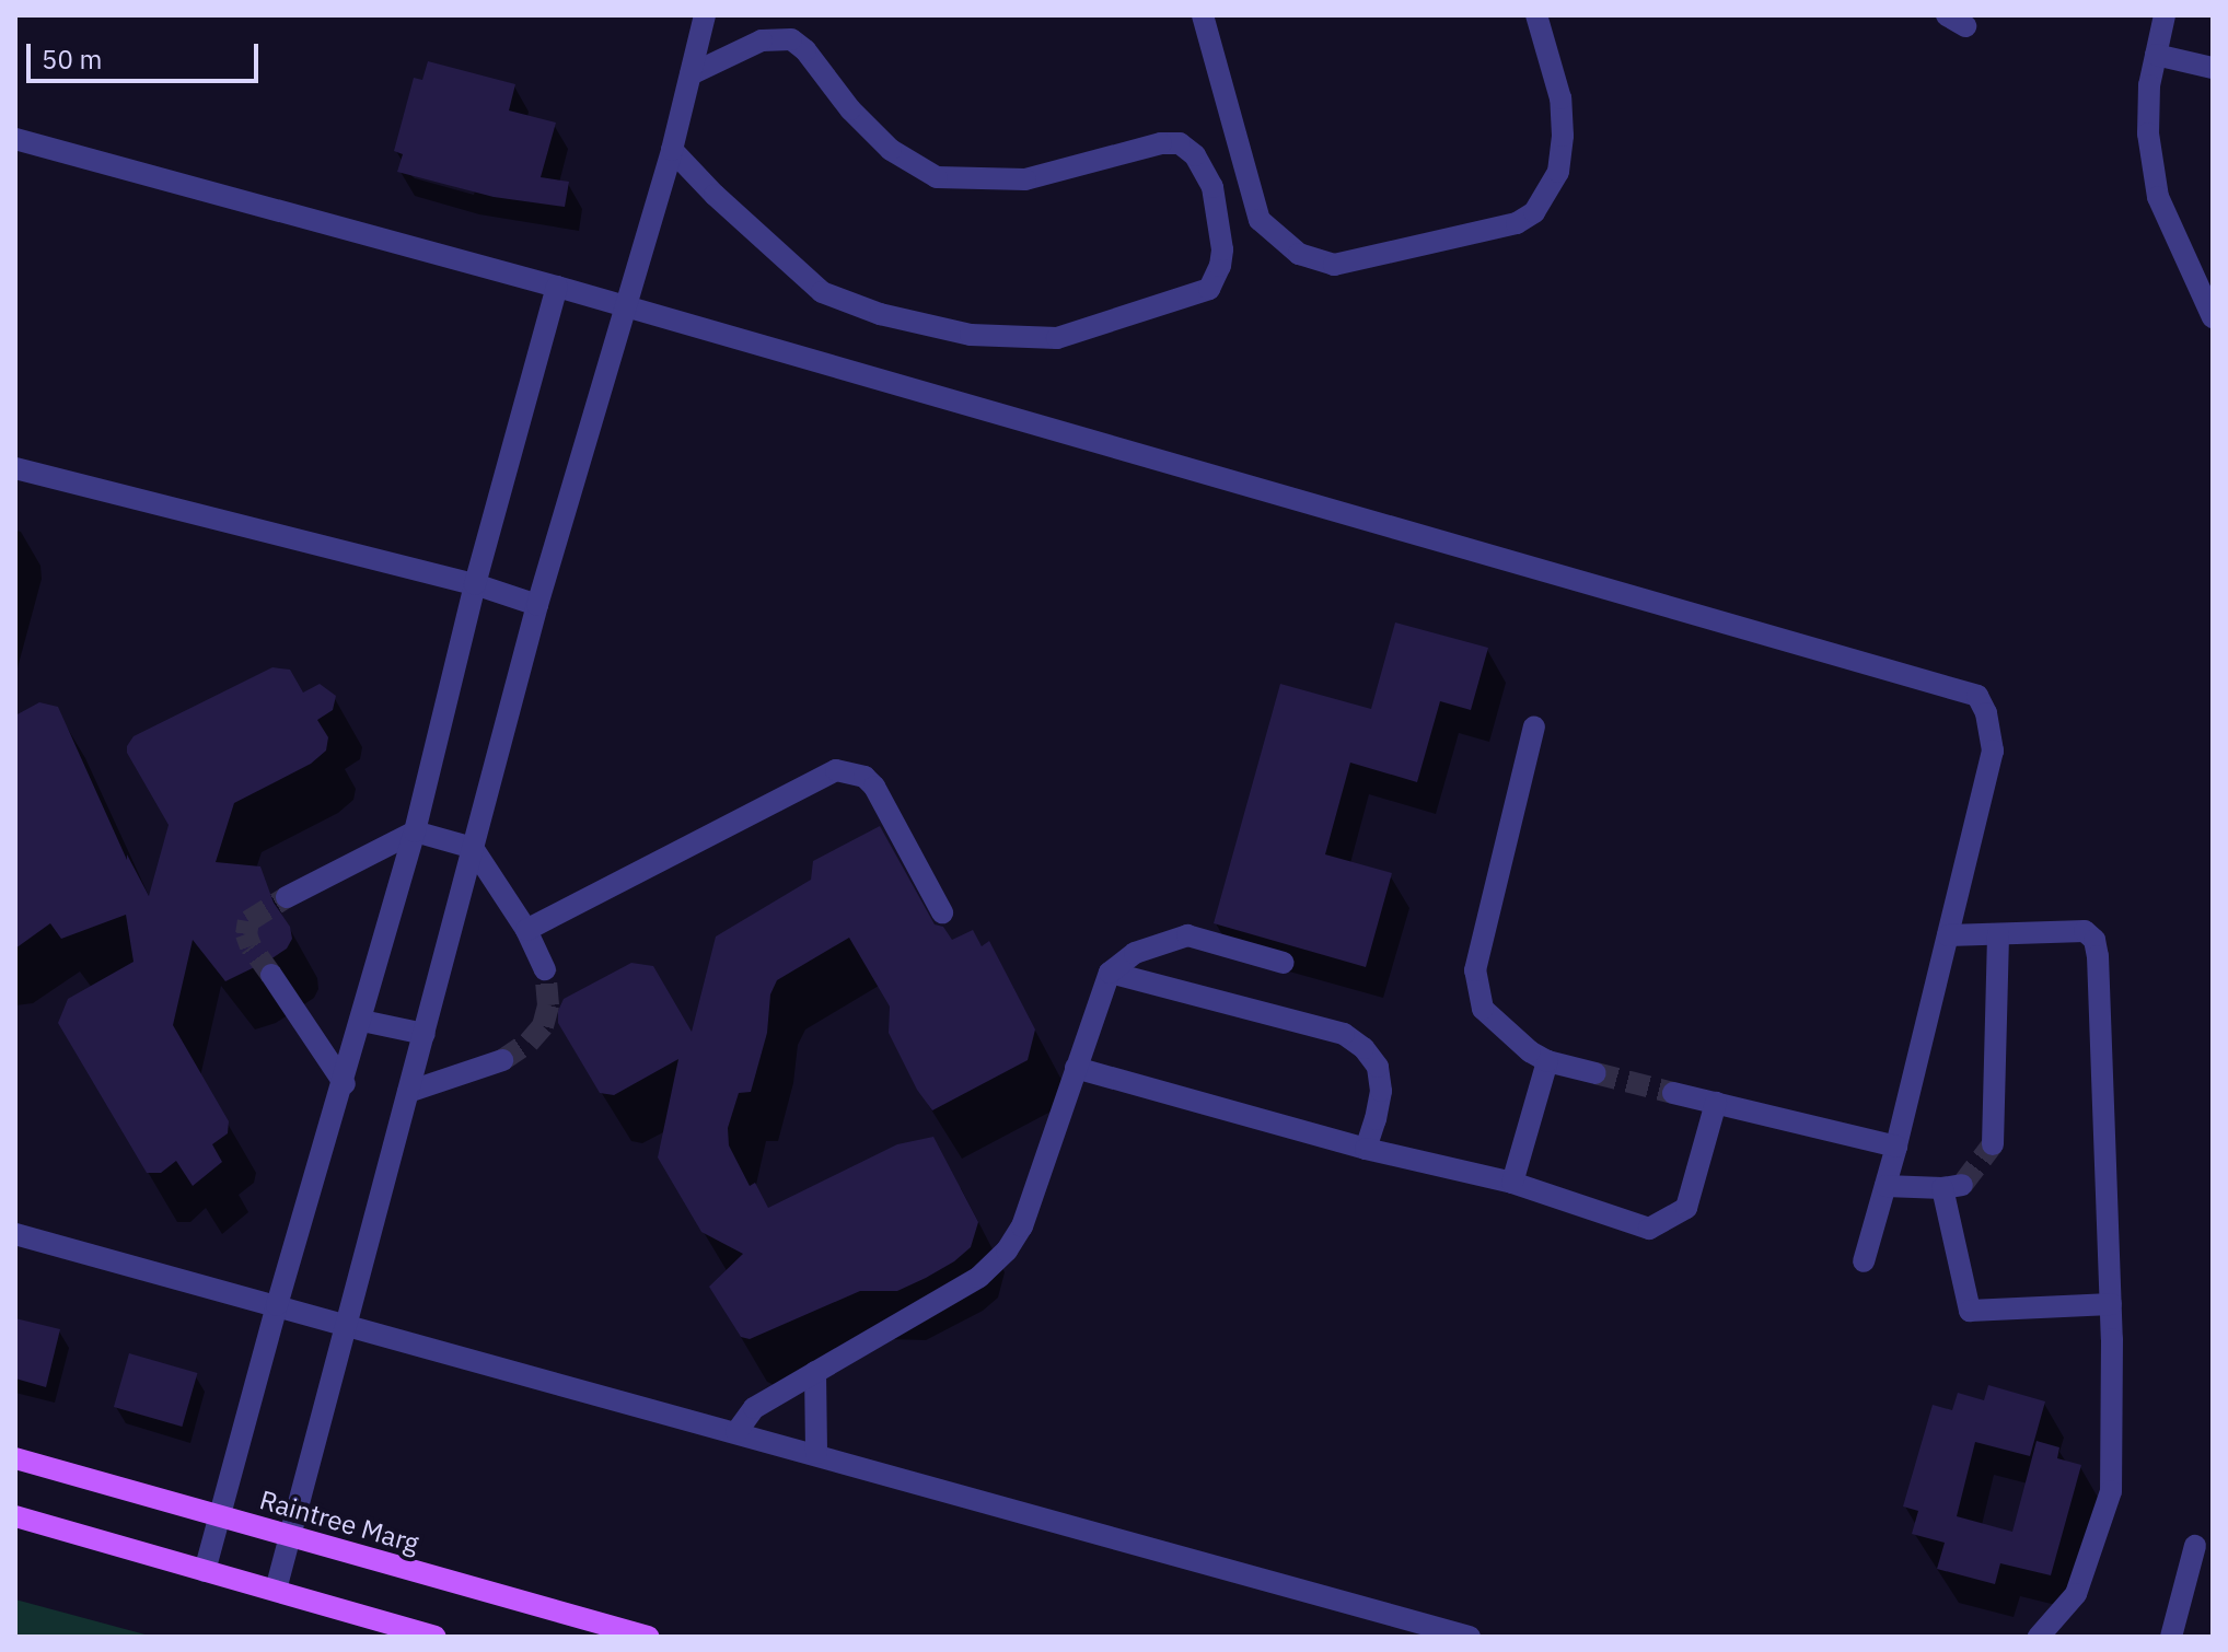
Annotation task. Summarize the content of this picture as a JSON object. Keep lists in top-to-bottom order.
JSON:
{
  "streets": {
    "main road": ["Raintree Marg"]
  },
  "scale_bar": "50 m"
}
